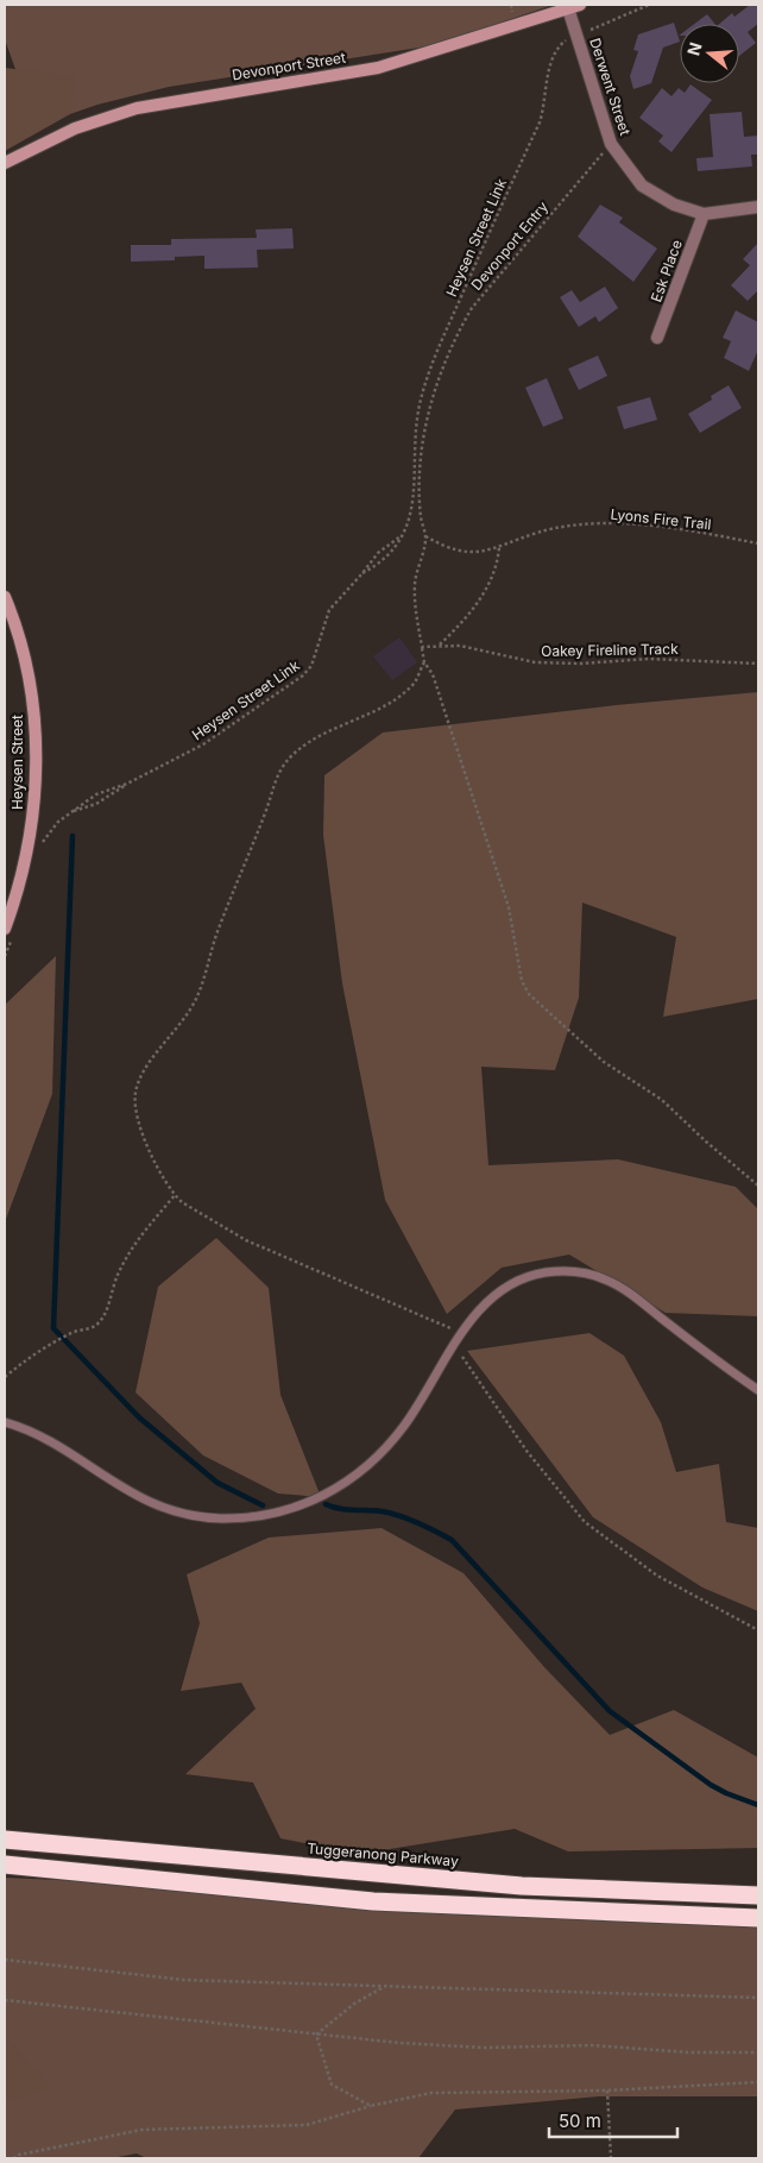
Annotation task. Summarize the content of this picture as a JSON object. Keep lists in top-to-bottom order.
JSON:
{
  "streets": {
    "highway": ["Tuggeranong Parkway"],
    "main road": ["Devonport Street", "Heysen Street"],
    "street": ["Derwent Street", "Esk Place"],
    "path": [
      "Heysen Street Link",
      "Devonport Entry",
      "Lyons Fire Trail",
      "Oakey Fireline Track"
    ]
  },
  "crossings": [
    ["Devonport Street", "Derwent Street"],
    ["Derwent Street", "Heysen Street Link"],
    ["Derwent Street", "Devonport Entry"],
    ["Derwent Street", "Esk Place"],
    ["Devonport Entry", "Lyons Fire Trail"],
    ["Devonport Entry", "Oakey Fireline Track"]
  ],
  "scale_bar": "50 m",
  "north": "left"
}
